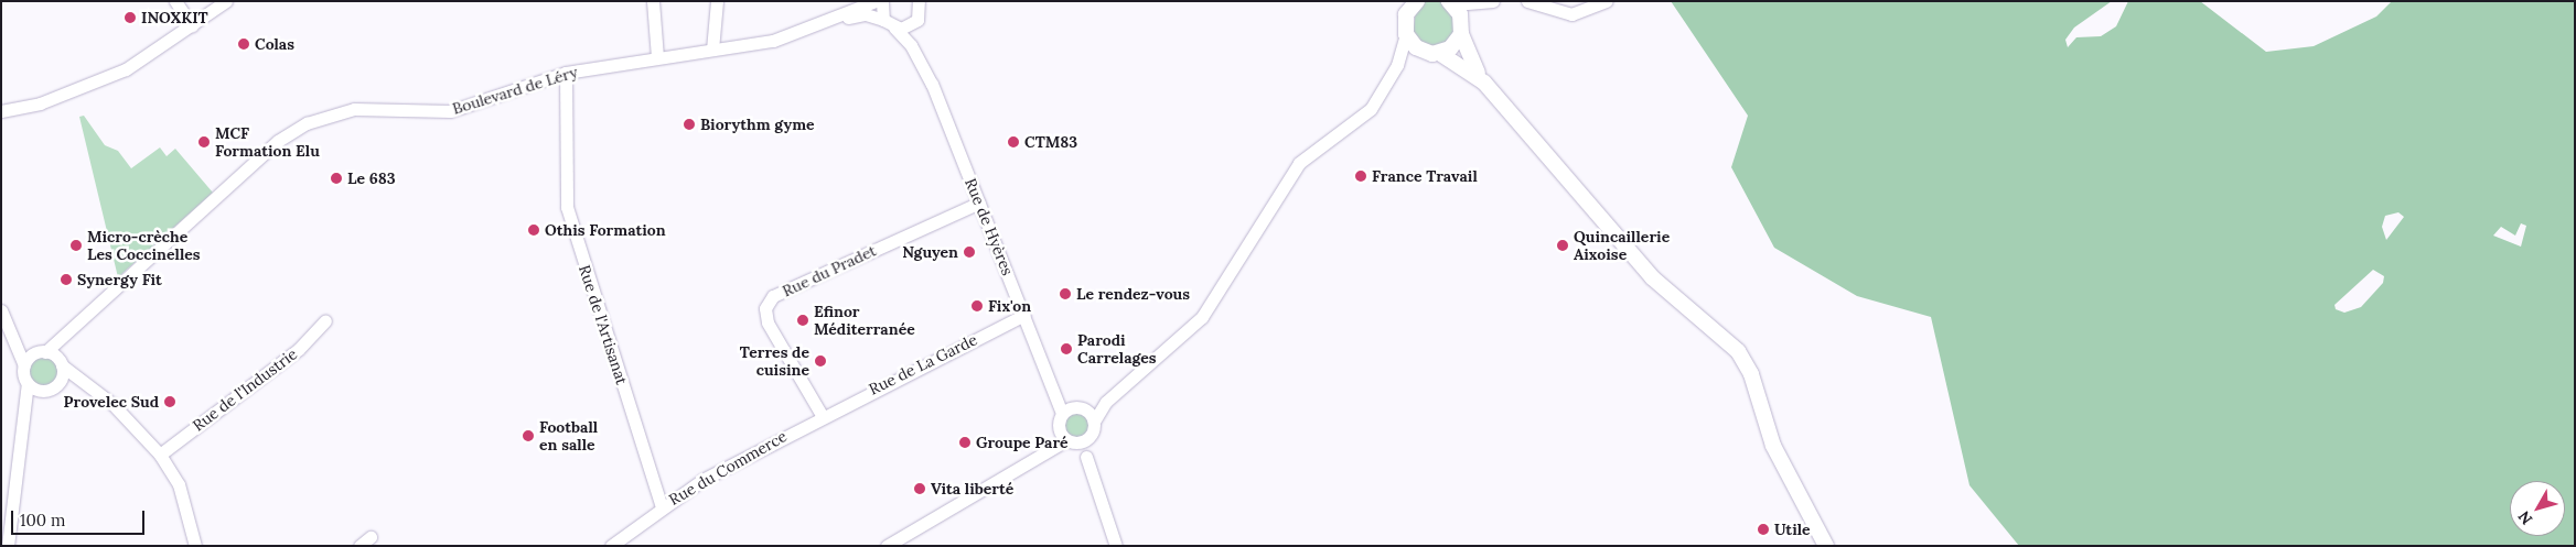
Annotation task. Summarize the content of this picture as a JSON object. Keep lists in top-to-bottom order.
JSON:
{
  "streets": {
    "street": [
      "Boulevard de Léry",
      "Rue de Hyères",
      "Rue du Pradet",
      "Rue de l'Artisanat",
      "Rue de La Garde",
      "Rue de l'Industrie",
      "Rue du Commerce"
    ]
  },
  "crossings": [
    ["Boulevard de Léry", "Rue de Hyères"],
    ["Boulevard de Léry", "Rue de l'Artisanat"],
    ["Rue de Hyères", "Rue du Pradet"],
    ["Rue de Hyères", "Rue de La Garde"],
    ["Rue du Pradet", "Rue de La Garde"],
    ["Rue du Pradet", "Rue du Commerce"],
    ["Rue de l'Artisanat", "Rue du Commerce"],
    ["Rue de La Garde", "Rue du Commerce"]
  ],
  "places": [
    "INOXKIT",
    "Colas",
    "Biorythm gyme",
    "MCF Formation Elu",
    "CTM83",
    "France Travail",
    "Le 683",
    "Othis Formation",
    "Micro-crèche Les Coccinelles",
    "Quincaillerie Aixoise",
    "Nguyen",
    "Synergy Fit",
    "Le rendez-vous",
    "Fix'on",
    "Efinor Méditerranée",
    "Parodi Carrelages",
    "Terres de cuisine",
    "Provelec Sud",
    "Football en salle",
    "Groupe Paré",
    "Vita liberté",
    "Utile"
  ],
  "scale_bar": "100 m",
  "north": "bottom left"
}
